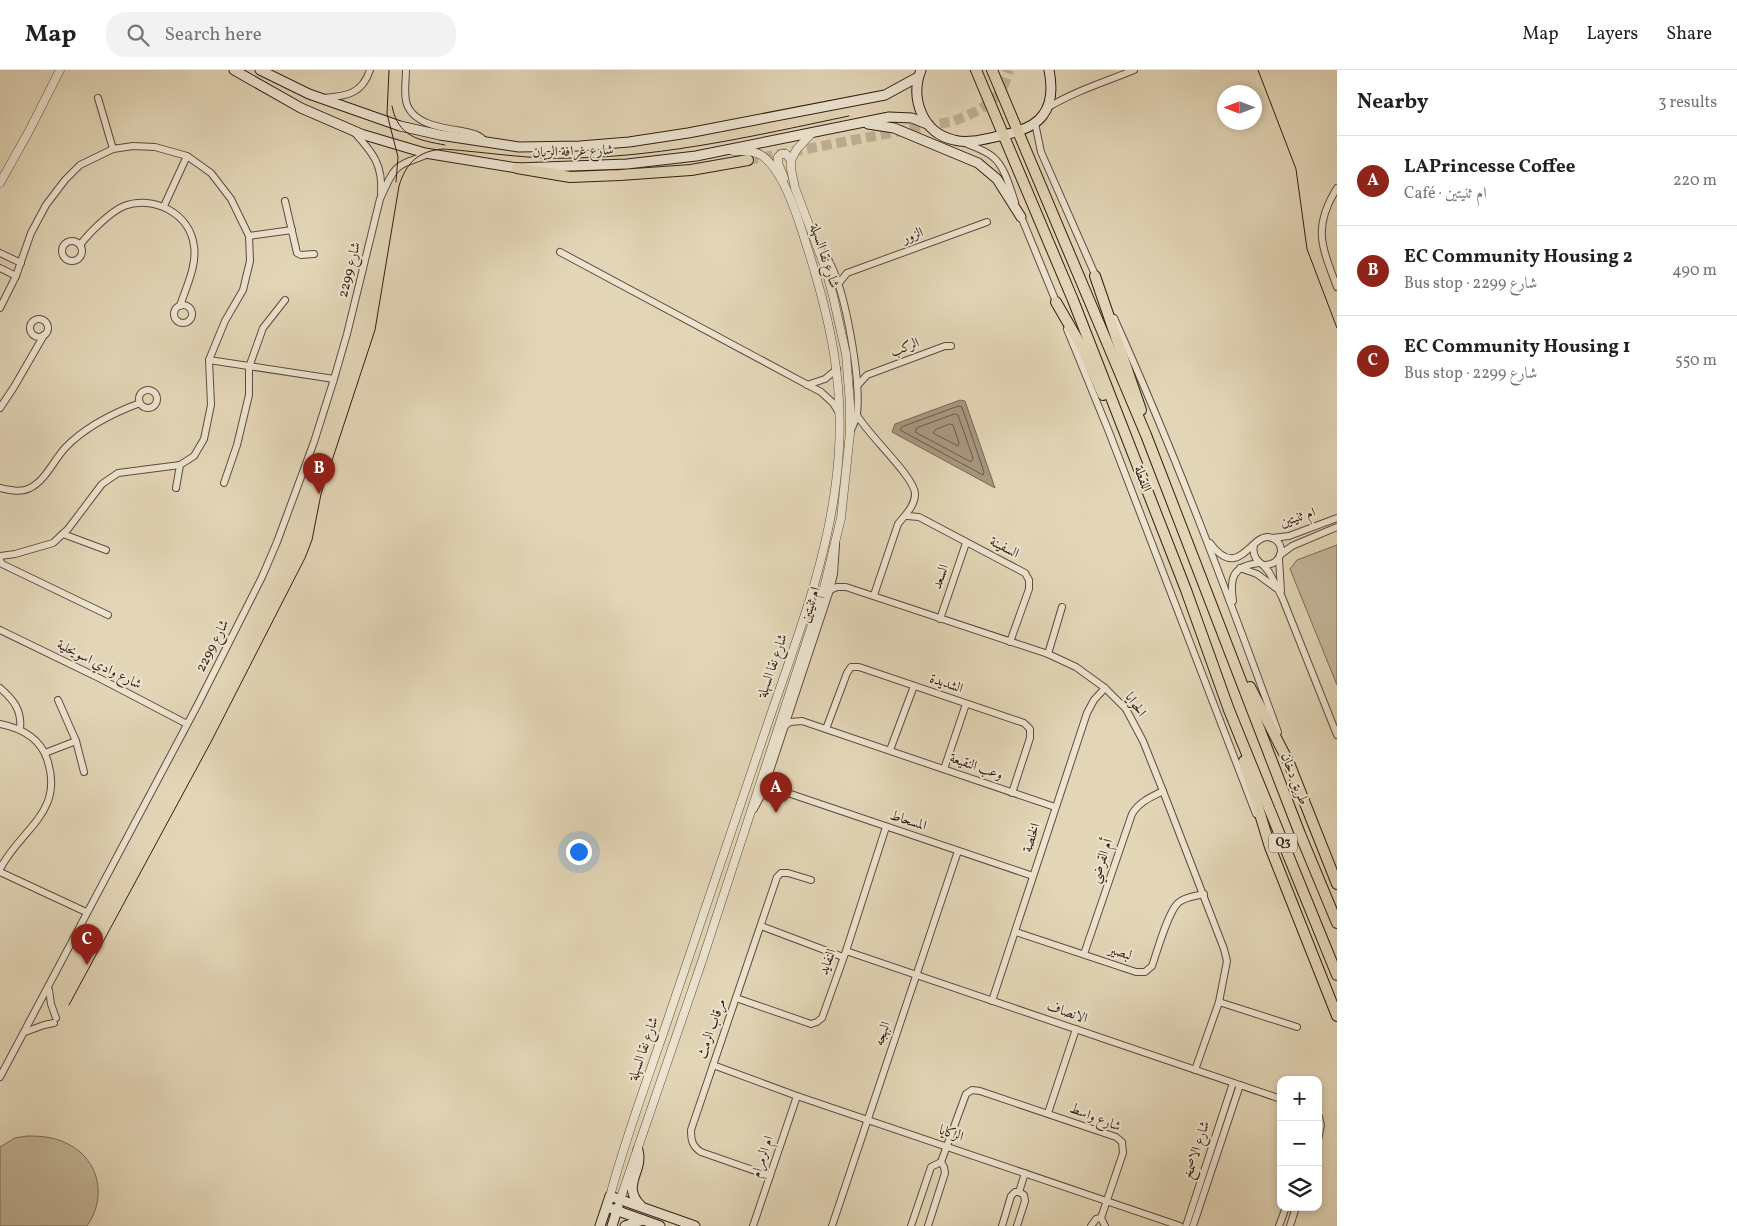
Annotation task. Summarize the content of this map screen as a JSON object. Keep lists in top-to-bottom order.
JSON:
{
  "streets": {
    "main road": [
      "شارع غرافة الريان",
      "شارع نقا السهلة",
      "اللقطة",
      "طريق دخان",
      "Q3"
    ],
    "street": [
      "الزور",
      "شارع 2299",
      "الركب",
      "ام ثنيتين",
      "السفينة",
      "السعد",
      "شارع وادي اسويحلية",
      "الشديدة",
      "الحوايا",
      "وعب النقيعة",
      "المسحاط",
      "الخلصة",
      "أم القرضي",
      "لبصير",
      "النفايد",
      "الانصاف",
      "مرقاب الرمث",
      "البهجه",
      "شارع واسط",
      "الركايا",
      "شارع الاصمخ",
      "ام الرمرام"
    ]
  },
  "crossings": [
    ["شارع غرافة الريان", "شارع نقا السهلة"],
    ["شارع غرافة الريان", "شارع 2299"],
    ["شارع غرافة الريان", "اللقطة"],
    ["شارع نقا السهلة", "ام ثنيتين"],
    ["شارع 2299", "شارع وادي اسويحلية"],
    ["اللقطة", "طريق دخان"],
    ["اللقطة", "Q3"],
    ["ام ثنيتين", "الحوايا"],
    ["السفينة", "السعد"],
    ["السفينة", "الحوايا"],
    ["السعد", "الحوايا"],
    ["الشديدة", "وعب النقيعة"],
    ["الحوايا", "الخلصة"],
    ["الحوايا", "أم القرضي"],
    ["الحوايا", "لبصير"],
    ["الحوايا", "الانصاف"],
    ["وعب النقيعة", "الخلصة"],
    ["المسحاط", "الخلصة"],
    ["المسحاط", "النفايد"],
    ["المسحاط", "البهجه"],
    ["الخلصة", "لبصير"],
    ["الخلصة", "الانصاف"],
    ["أم القرضي", "لبصير"],
    ["النفايد", "الانصاف"],
    ["النفايد", "مرقاب الرمث"],
    ["الانصاف", "مرقاب الرمث"],
    ["الانصاف", "البهجه"],
    ["الانصاف", "شارع واسط"],
    ["الانصاف", "شارع الاصمخ"],
    ["مرقاب الرمث", "الركايا"],
    ["مرقاب الرمث", "ام الرمرام"],
    ["البهجه", "الركايا"],
    ["شارع واسط", "الركايا"],
    ["الركايا", "ام الرمرام"]
  ],
  "north": "left",
  "page": {
    "header": "Map",
    "search": "Search here",
    "nav": ["Map", "Layers", "Share"],
    "heading": ["Nearby", "3 results"],
    "list": [
      {
        "mark": "A",
        "name": "LAPrincesse Coffee",
        "note": "Café · ام ثنيتين",
        "value": "220 m"
      },
      {
        "mark": "B",
        "name": "EC Community Housing 2",
        "note": "Bus stop · شارع 2299",
        "value": "490 m"
      },
      {
        "mark": "C",
        "name": "EC Community Housing 1",
        "note": "Bus stop · شارع 2299",
        "value": "550 m"
      }
    ],
    "pins": ["B", "A", "C"],
    "map_buttons": ["+", "−"]
  }
}
